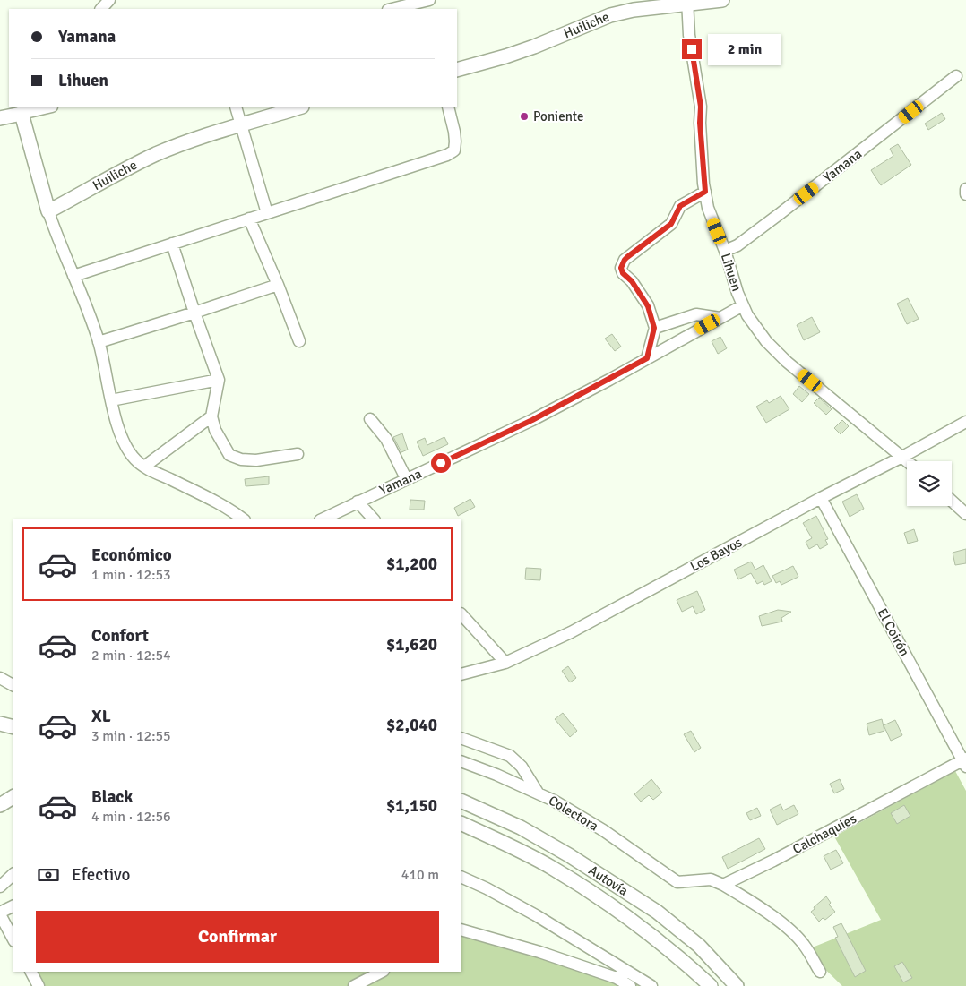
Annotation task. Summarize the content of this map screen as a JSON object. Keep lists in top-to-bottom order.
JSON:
{
  "streets": {
    "street": [
      "Huiliche",
      "Yamana",
      "Lihuen",
      "Los Bayos",
      "El Coirón",
      "Colectora",
      "Calchaquies",
      "Autovía"
    ]
  },
  "crossings": [
    ["Huiliche", "Lihuen"],
    ["Yamana", "Lihuen"],
    ["Lihuen", "Los Bayos"],
    ["Los Bayos", "El Coirón"],
    ["El Coirón", "Calchaquies"],
    ["Colectora", "Calchaquies"]
  ],
  "places": ["Poniente"],
  "page": {
    "banner": ["Yamana", "Lihuen"],
    "bubble": "2 min",
    "list": [
      {
        "name": "Económico",
        "note": "1 min · 12:53",
        "value": "$1,200"
      },
      {
        "name": "Confort",
        "note": "2 min · 12:54",
        "value": "$1,620"
      },
      {
        "name": "XL",
        "note": "3 min · 12:55",
        "value": "$2,040"
      },
      {
        "name": "Black",
        "note": "4 min · 12:56",
        "value": "$1,150"
      }
    ],
    "pay": ["Efectivo", "410 m"],
    "buttons": "Confirmar"
  }
}
